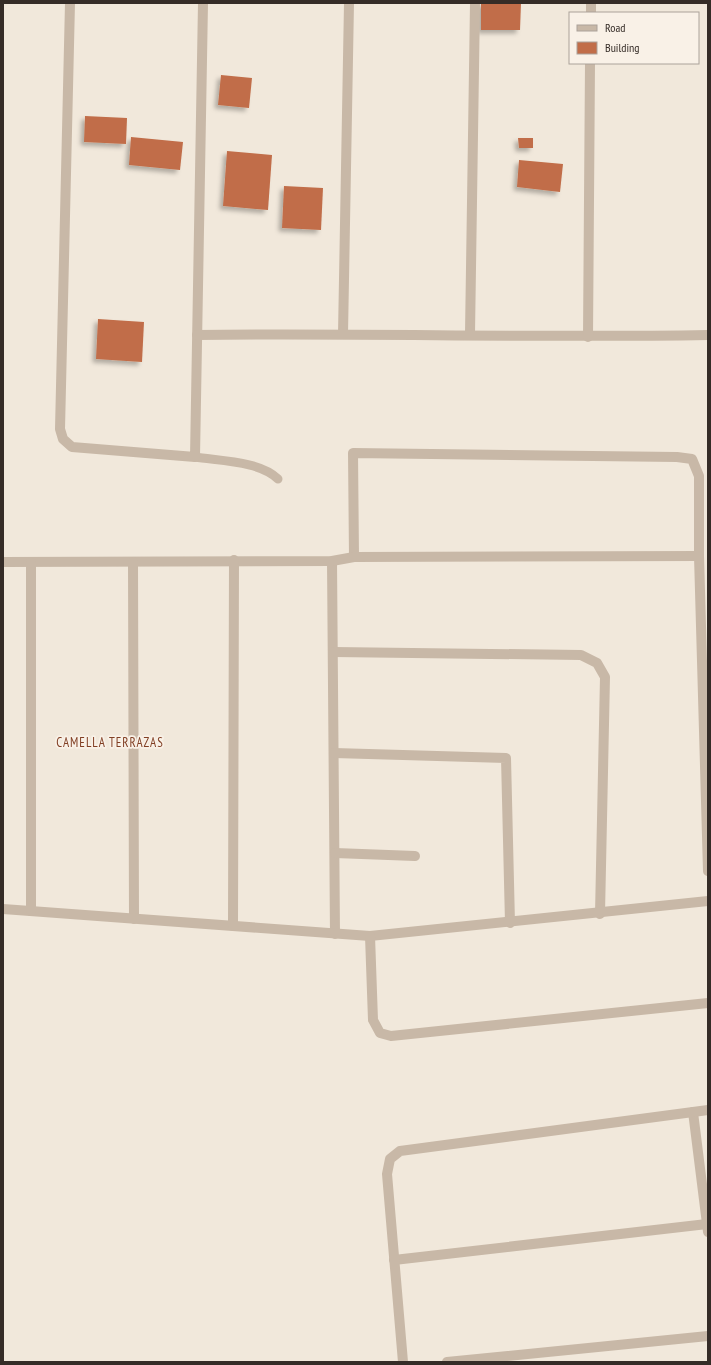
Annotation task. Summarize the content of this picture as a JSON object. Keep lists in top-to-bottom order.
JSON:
{
  "districts": ["CAMELLA TERRAZAS"],
  "legend": ["Road", "Building"]
}
